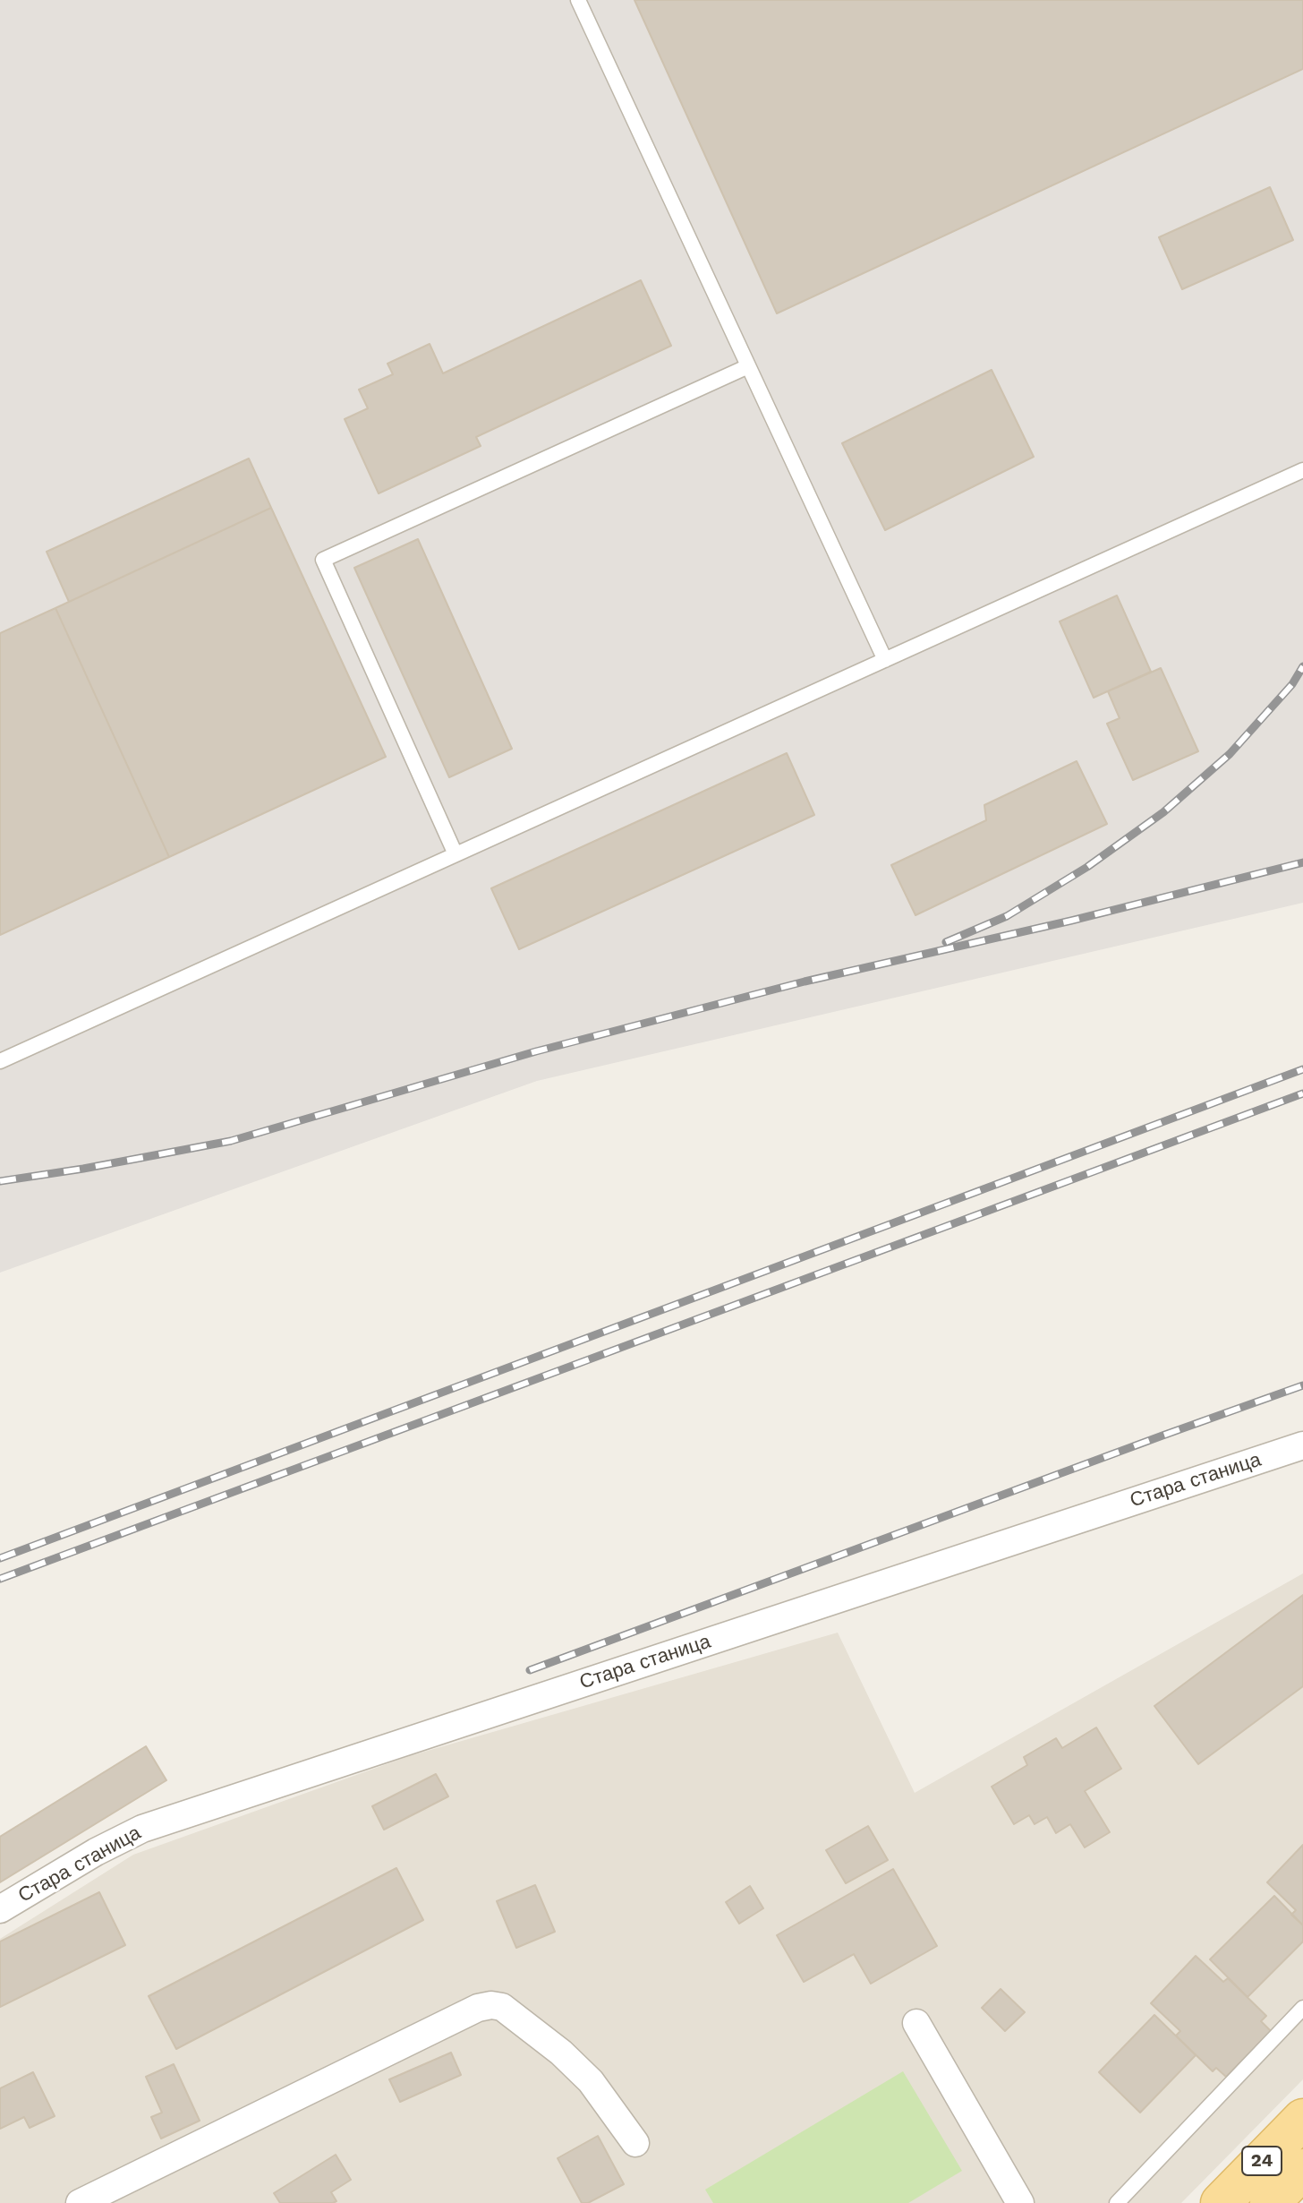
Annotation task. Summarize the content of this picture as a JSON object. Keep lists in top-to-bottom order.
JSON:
{
  "streets": {
    "main road": ["24"],
    "street": ["Стара станица"]
  }
}
